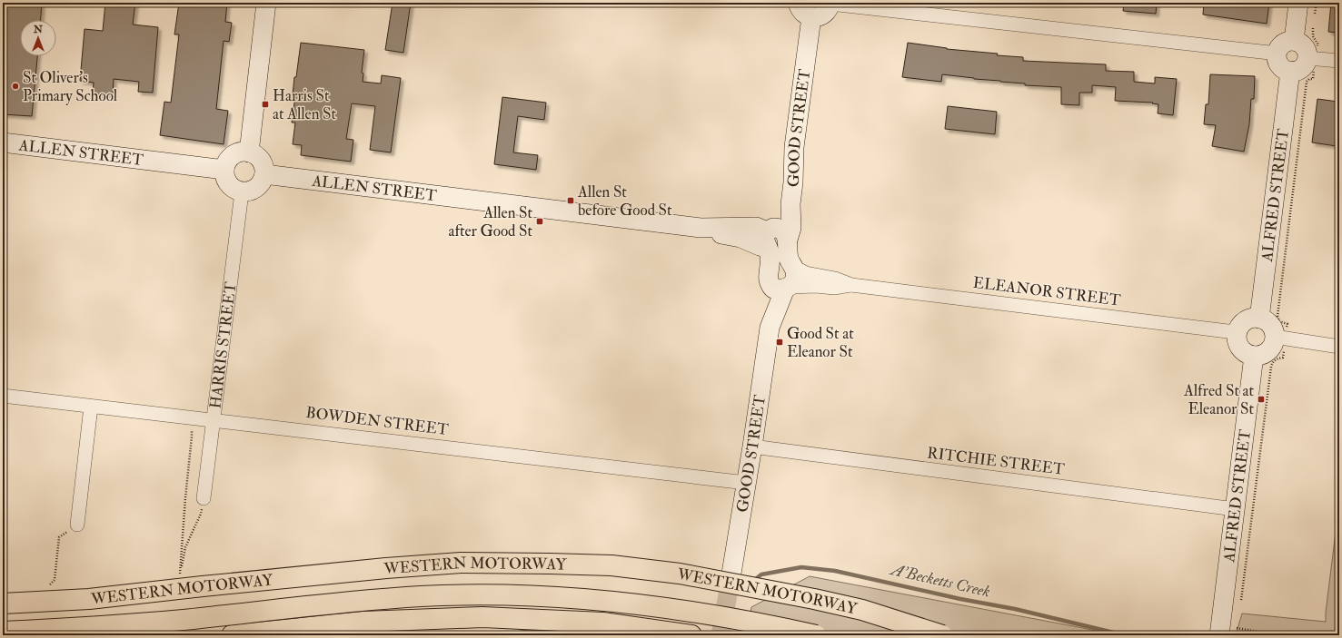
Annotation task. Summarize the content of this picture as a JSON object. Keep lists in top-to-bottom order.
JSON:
{
  "streets": {
    "highway": ["WESTERN MOTORWAY"],
    "main road": ["GOOD STREET", "ALLEN STREET", "ALFRED STREET"],
    "street": [
      "ELEANOR STREET",
      "HARRIS STREET",
      "BOWDEN STREET",
      "RITCHIE STREET"
    ]
  },
  "crossings": [
    ["GOOD STREET", "ALLEN STREET"],
    ["GOOD STREET", "ELEANOR STREET"],
    ["GOOD STREET", "BOWDEN STREET"],
    ["GOOD STREET", "RITCHIE STREET"],
    ["ALLEN STREET", "HARRIS STREET"],
    ["ALFRED STREET", "ELEANOR STREET"],
    ["ALFRED STREET", "RITCHIE STREET"],
    ["HARRIS STREET", "BOWDEN STREET"]
  ],
  "water": ["A'Becketts Creek"],
  "places": {
    "other": ["St Oliver's Primary School"],
    "transit": [
      "Harris St at Allen St",
      "Allen St before Good St",
      "Allen St after Good St",
      "Good St at Eleanor St",
      "Alfred St at Eleanor St"
    ]
  },
  "north": "top"
}
